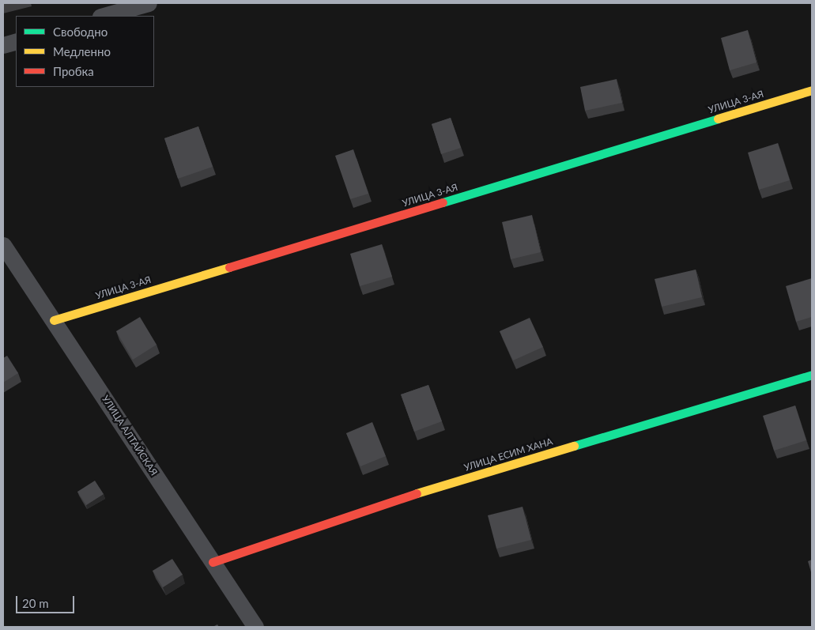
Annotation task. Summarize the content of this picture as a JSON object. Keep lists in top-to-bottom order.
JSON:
{
  "streets": {
    "street": ["УЛИЦА 3-АЯ", "УЛИЦА АЛТАЙСКАЯ", "УЛИЦА ЕСИМ ХАНА"]
  },
  "crossings": [
    ["УЛИЦА 3-АЯ", "УЛИЦА АЛТАЙСКАЯ"],
    ["УЛИЦА АЛТАЙСКАЯ", "УЛИЦА ЕСИМ ХАНА"]
  ],
  "legend": ["Свободно", "Медленно", "Пробка"],
  "scale_bar": "20 m"
}
